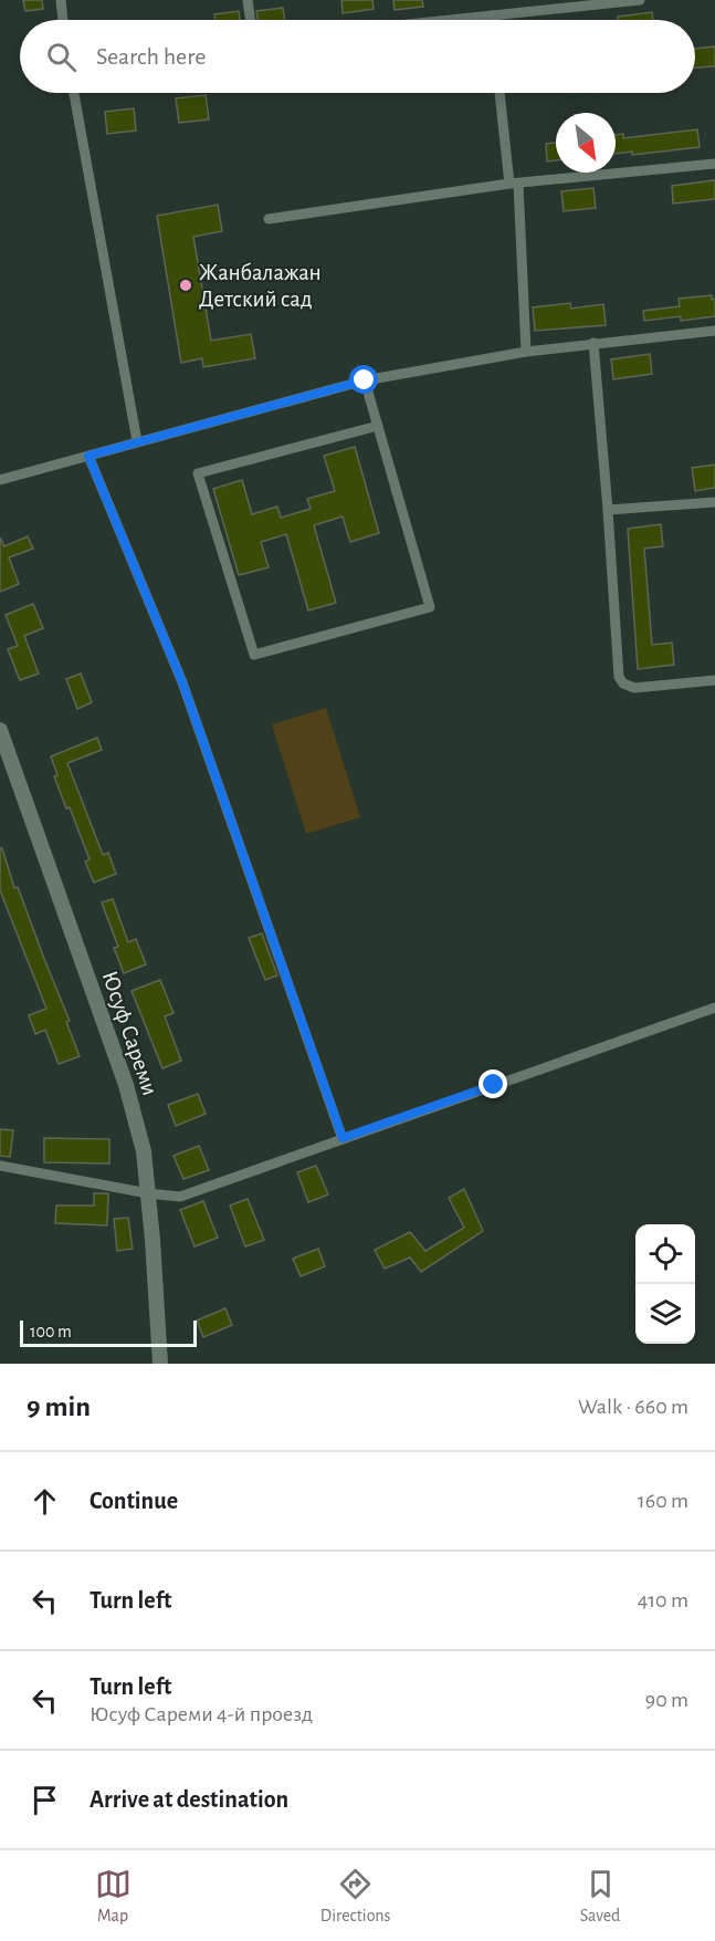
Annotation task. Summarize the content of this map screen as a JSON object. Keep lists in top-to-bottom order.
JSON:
{
  "streets": {
    "main road": ["Юсуф Сареми"]
  },
  "places": ["Жанбалажан Детский сад"],
  "scale_bar": "100 m",
  "north": "bottom right",
  "page": {
    "search": "Search here",
    "scale": "100 m",
    "heading": ["9 min", "Walk · 660 m"],
    "list": [
      ["Continue", "160 m"],
      ["Turn left", "410 m"],
      ["Turn left", "Юсуф Сареми 4-й проезд", "90 m"],
      "Arrive at destination"
    ],
    "nav": ["Map", "Directions", "Saved"]
  }
}
